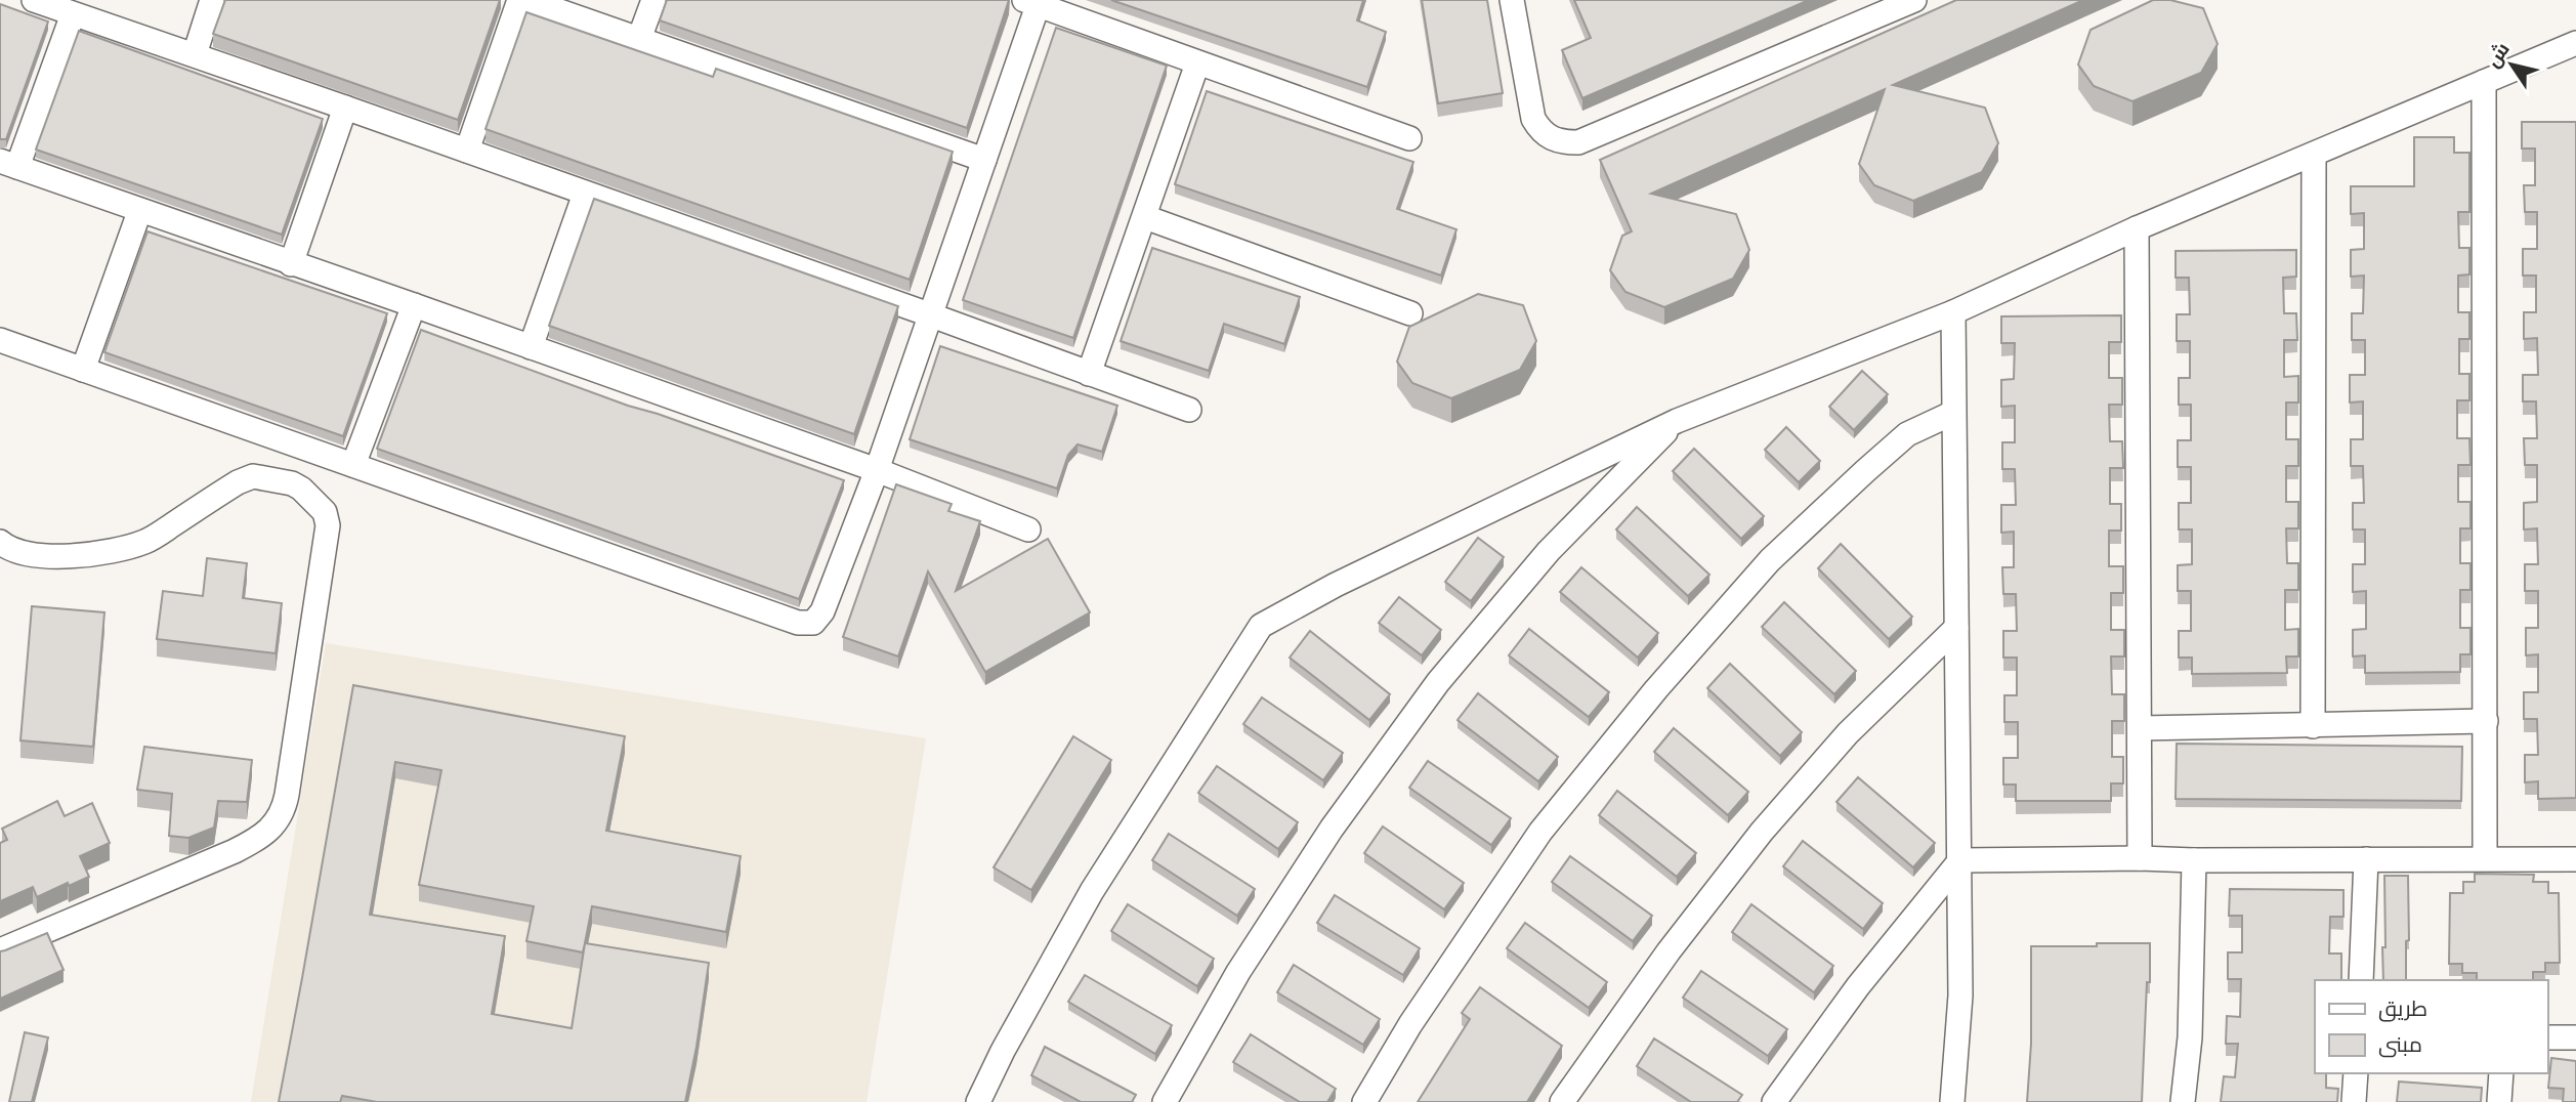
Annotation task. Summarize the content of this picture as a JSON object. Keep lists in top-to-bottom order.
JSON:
{
  "legend": ["طريق", "مبنى"],
  "north": "top left"
}
